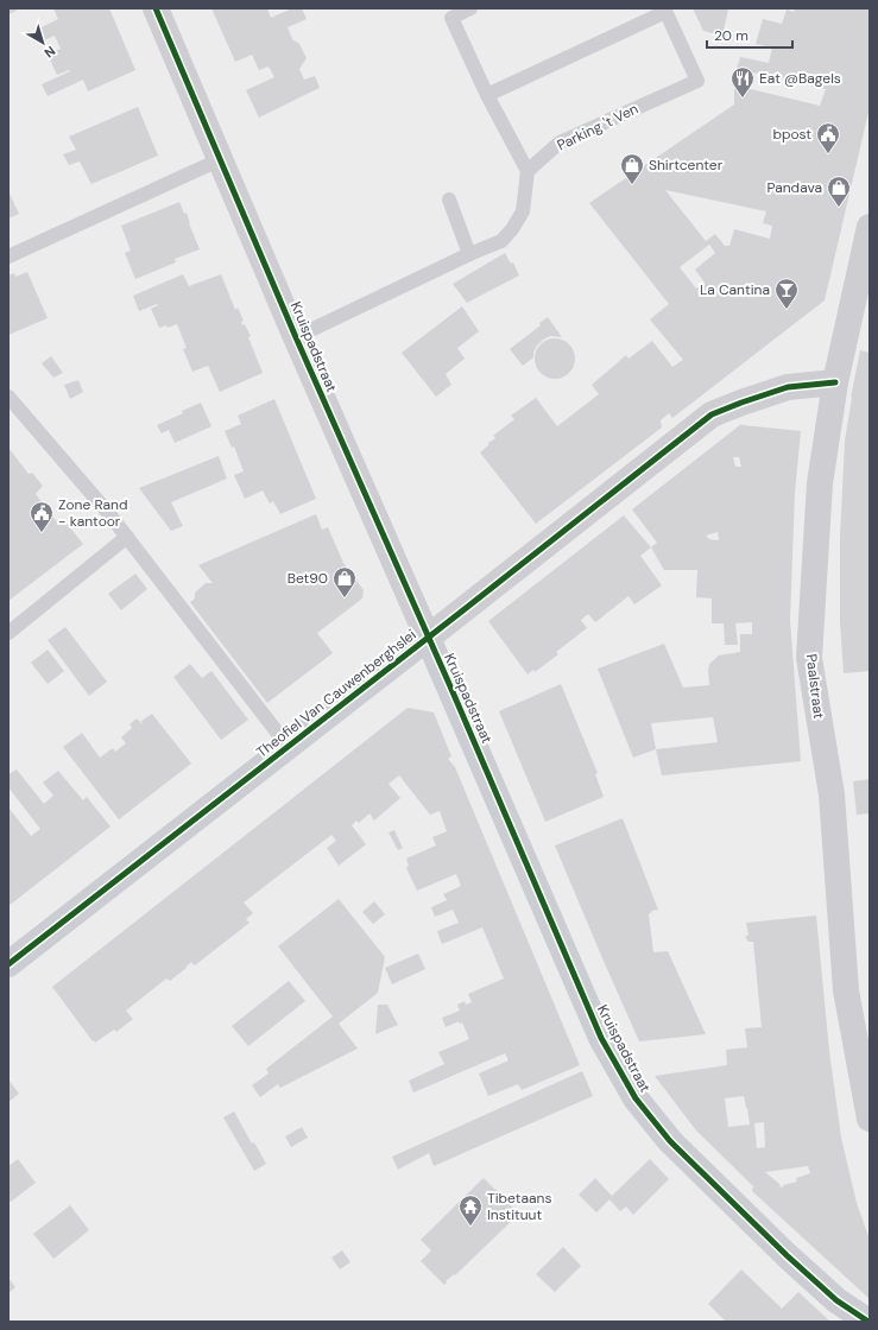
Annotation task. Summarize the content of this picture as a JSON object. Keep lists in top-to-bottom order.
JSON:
{
  "streets": {
    "street": ["Kruispadstraat", "Paalstraat", "Theofiel Van Cauwenberghslei"],
    "lane": ["Parking 't Ven"]
  },
  "crossings": [
    ["Kruispadstraat", "Theofiel Van Cauwenberghslei"],
    ["Paalstraat", "Theofiel Van Cauwenberghslei"]
  ],
  "places": {
    "restaurant": ["Eat @Bagels"],
    "public building": ["bpost", "Zone Rand - kantoor"],
    "shop": ["Shirtcenter", "Pandava", "Bet90"],
    "bar": ["La Cantina"],
    "temple": ["Tibetaans Instituut"]
  },
  "scale_bar": "20 m",
  "north": "bottom right"
}
